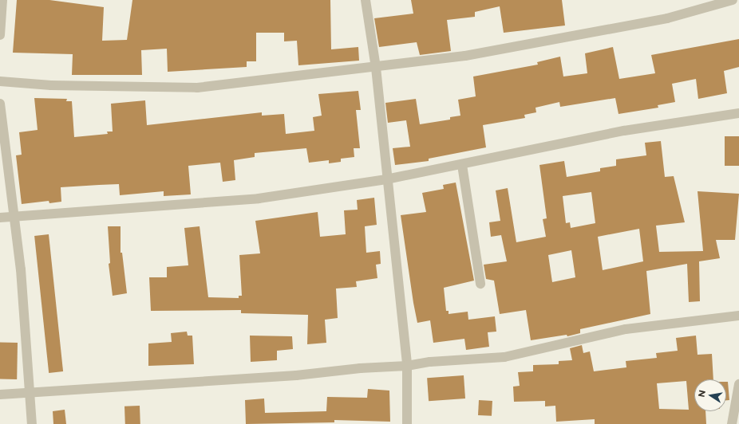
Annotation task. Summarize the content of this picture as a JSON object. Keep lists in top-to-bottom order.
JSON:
{
  "north": "left"
}
